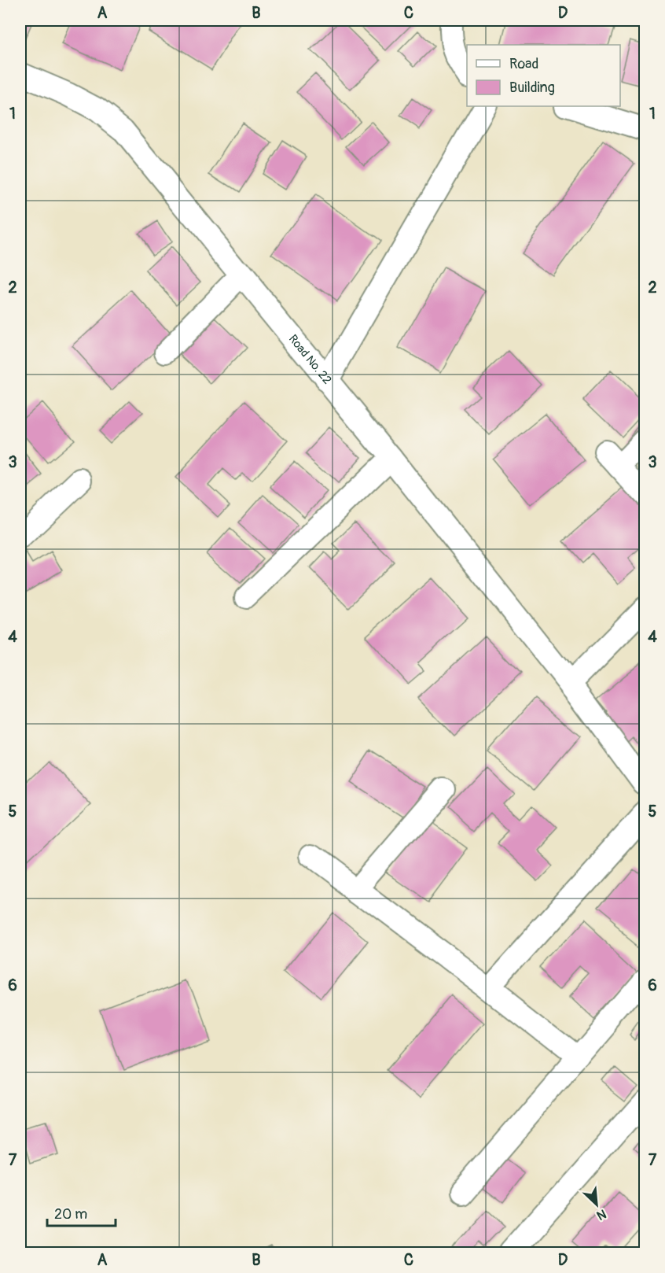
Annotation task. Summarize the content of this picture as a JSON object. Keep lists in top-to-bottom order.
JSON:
{
  "streets": {
    "street": ["Road No. 22"]
  },
  "legend": ["Road", "Building"],
  "scale_bar": "20 m",
  "north": "bottom right",
  "grid": {
    "columns": [
      "A",
      "B",
      "C",
      "D"
    ],
    "rows": [
      "1",
      "2",
      "3",
      "4",
      "5",
      "6",
      "7"
    ]
  }
}
